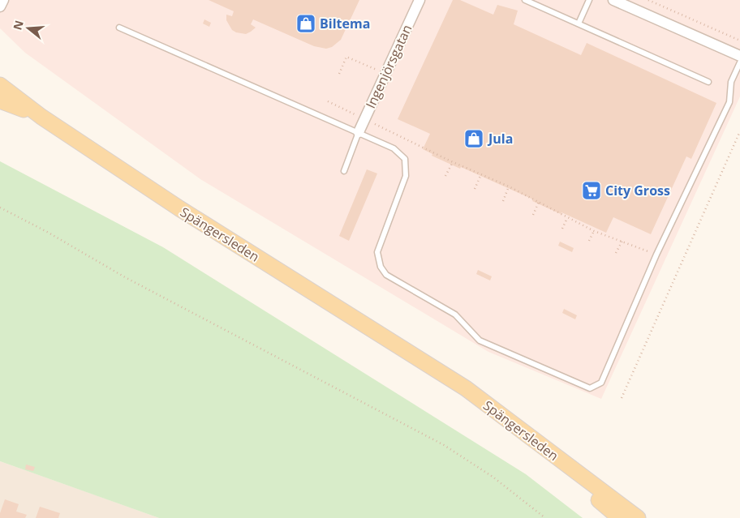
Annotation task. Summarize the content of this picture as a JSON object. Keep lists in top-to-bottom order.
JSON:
{
  "streets": {
    "main road": ["Spängersleden"],
    "street": ["Ingenjörsgatan"]
  },
  "places": {
    "shop": ["Biltema", "Jula"],
    "supermarket": ["City Gross"]
  },
  "north": "left"
}
